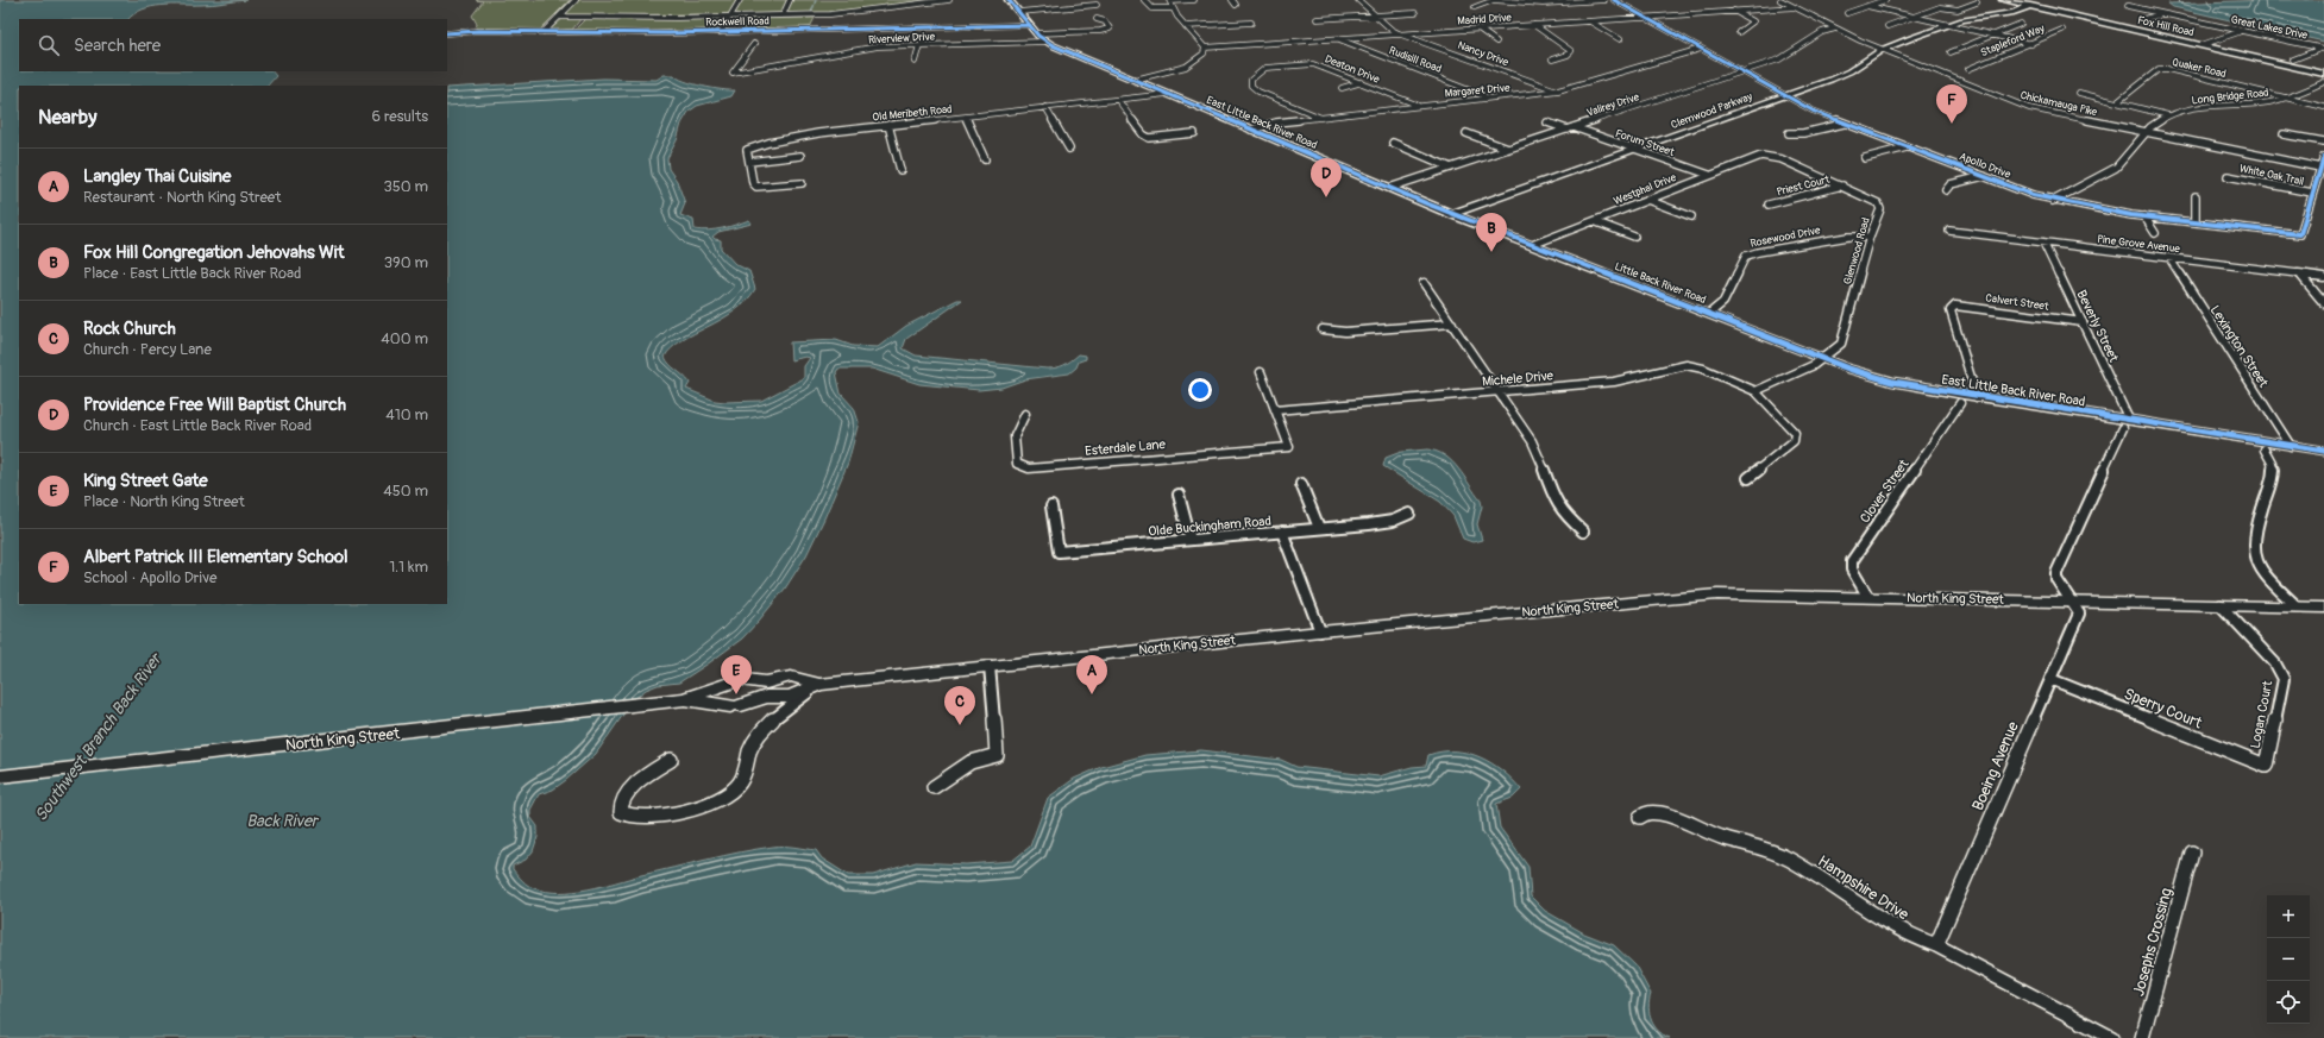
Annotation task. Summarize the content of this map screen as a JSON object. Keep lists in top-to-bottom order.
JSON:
{
  "streets": {
    "street": [
      "Madrid Drive",
      "Rockwell Road",
      "Fox Hill Road",
      "Great Lakes Drive",
      "Riverview Drive",
      "Stapleford Way",
      "Nancy Drive",
      "Rudisill Road",
      "Quaker Road",
      "Deaton Drive",
      "Margaret Drive",
      "Long Bridge Road",
      "Chickamauga Pike",
      "Valirey Drive",
      "Clemwood Parkway",
      "Old Meribeth Road",
      "East Little Back River Road",
      "Forum Street",
      "Apollo Drive",
      "White Oak Trail",
      "Priest Court",
      "Westphal Drive",
      "Rosewood Drive",
      "Pine Grove Avenue",
      "Glenwood Road",
      "Little Back River Road",
      "Calvert Street",
      "Beverly Street",
      "Lexington Street",
      "Michele Drive",
      "Esterdale Lane",
      "Clover Street",
      "Olde Buckingham Road",
      "North King Street",
      "Sperry Court",
      "Logan Court",
      "Boeing Avenue",
      "Hampshire Drive",
      "Josephs Crossing"
    ]
  },
  "crossings": [
    ["Madrid Drive", "Nancy Drive"],
    ["Madrid Drive", "Rudisill Road"],
    ["Madrid Drive", "Chickamauga Pike"],
    ["Madrid Drive", "Apollo Drive"],
    ["Rockwell Road", "East Little Back River Road"],
    ["Fox Hill Road", "Clemwood Parkway"],
    ["Riverview Drive", "East Little Back River Road"],
    ["Nancy Drive", "Margaret Drive"],
    ["Rudisill Road", "Margaret Drive"],
    ["Quaker Road", "Long Bridge Road"],
    ["Deaton Drive", "Margaret Drive"],
    ["Margaret Drive", "East Little Back River Road"],
    ["Margaret Drive", "Apollo Drive"],
    ["Long Bridge Road", "Chickamauga Pike"],
    ["Long Bridge Road", "Apollo Drive"],
    ["Chickamauga Pike", "Valirey Drive"],
    ["Chickamauga Pike", "Clemwood Parkway"],
    ["Chickamauga Pike", "Apollo Drive"],
    ["Valirey Drive", "East Little Back River Road"],
    ["Valirey Drive", "Forum Street"],
    ["Valirey Drive", "Apollo Drive"],
    ["Clemwood Parkway", "East Little Back River Road"],
    ["Clemwood Parkway", "Forum Street"],
    ["Clemwood Parkway", "Apollo Drive"],
    ["Old Meribeth Road", "East Little Back River Road"],
    ["East Little Back River Road", "Westphal Drive"],
    ["East Little Back River Road", "Rosewood Drive"],
    ["East Little Back River Road", "Glenwood Road"],
    ["East Little Back River Road", "Little Back River Road"],
    ["East Little Back River Road", "Calvert Street"],
    ["East Little Back River Road", "Beverly Street"],
    ["East Little Back River Road", "Lexington Street"],
    ["Forum Street", "Westphal Drive"],
    ["Apollo Drive", "White Oak Trail"],
    ["Priest Court", "Glenwood Road"],
    ["Westphal Drive", "Glenwood Road"],
    ["Rosewood Drive", "Glenwood Road"],
    ["Rosewood Drive", "Little Back River Road"],
    ["Pine Grove Avenue", "Beverly Street"],
    ["Pine Grove Avenue", "Lexington Street"],
    ["Glenwood Road", "Michele Drive"],
    ["Calvert Street", "Beverly Street"],
    ["Michele Drive", "Esterdale Lane"],
    ["Clover Street", "North King Street"],
    ["North King Street", "Logan Court"],
    ["North King Street", "Boeing Avenue"],
    ["Sperry Court", "Logan Court"],
    ["Sperry Court", "Boeing Avenue"],
    ["Boeing Avenue", "Hampshire Drive"]
  ],
  "water": ["Southwest Branch Back River", "Back River"],
  "page": {
    "search": "Search here",
    "pins": [
      "F",
      "D",
      "B",
      "A",
      "E",
      "C"
    ],
    "heading": ["Nearby", "6 results"],
    "list": [
      {
        "mark": "A",
        "name": "Langley Thai Cuisine",
        "note": "Restaurant · North King Street",
        "value": "350 m"
      },
      {
        "mark": "B",
        "name": "Fox Hill Congregation Jehovahs Wit",
        "note": "Place · East Little Back River Road",
        "value": "390 m"
      },
      {
        "mark": "C",
        "name": "Rock Church",
        "note": "Church · Percy Lane",
        "value": "400 m"
      },
      {
        "mark": "D",
        "name": "Providence Free Will Baptist Church",
        "note": "Church · East Little Back River Road",
        "value": "410 m"
      },
      {
        "mark": "E",
        "name": "King Street Gate",
        "note": "Place · North King Street",
        "value": "450 m"
      },
      {
        "mark": "F",
        "name": "Albert Patrick III Elementary School",
        "note": "School · Apollo Drive",
        "value": "1.1 km"
      }
    ],
    "map_buttons": ["+", "−"]
  }
}
